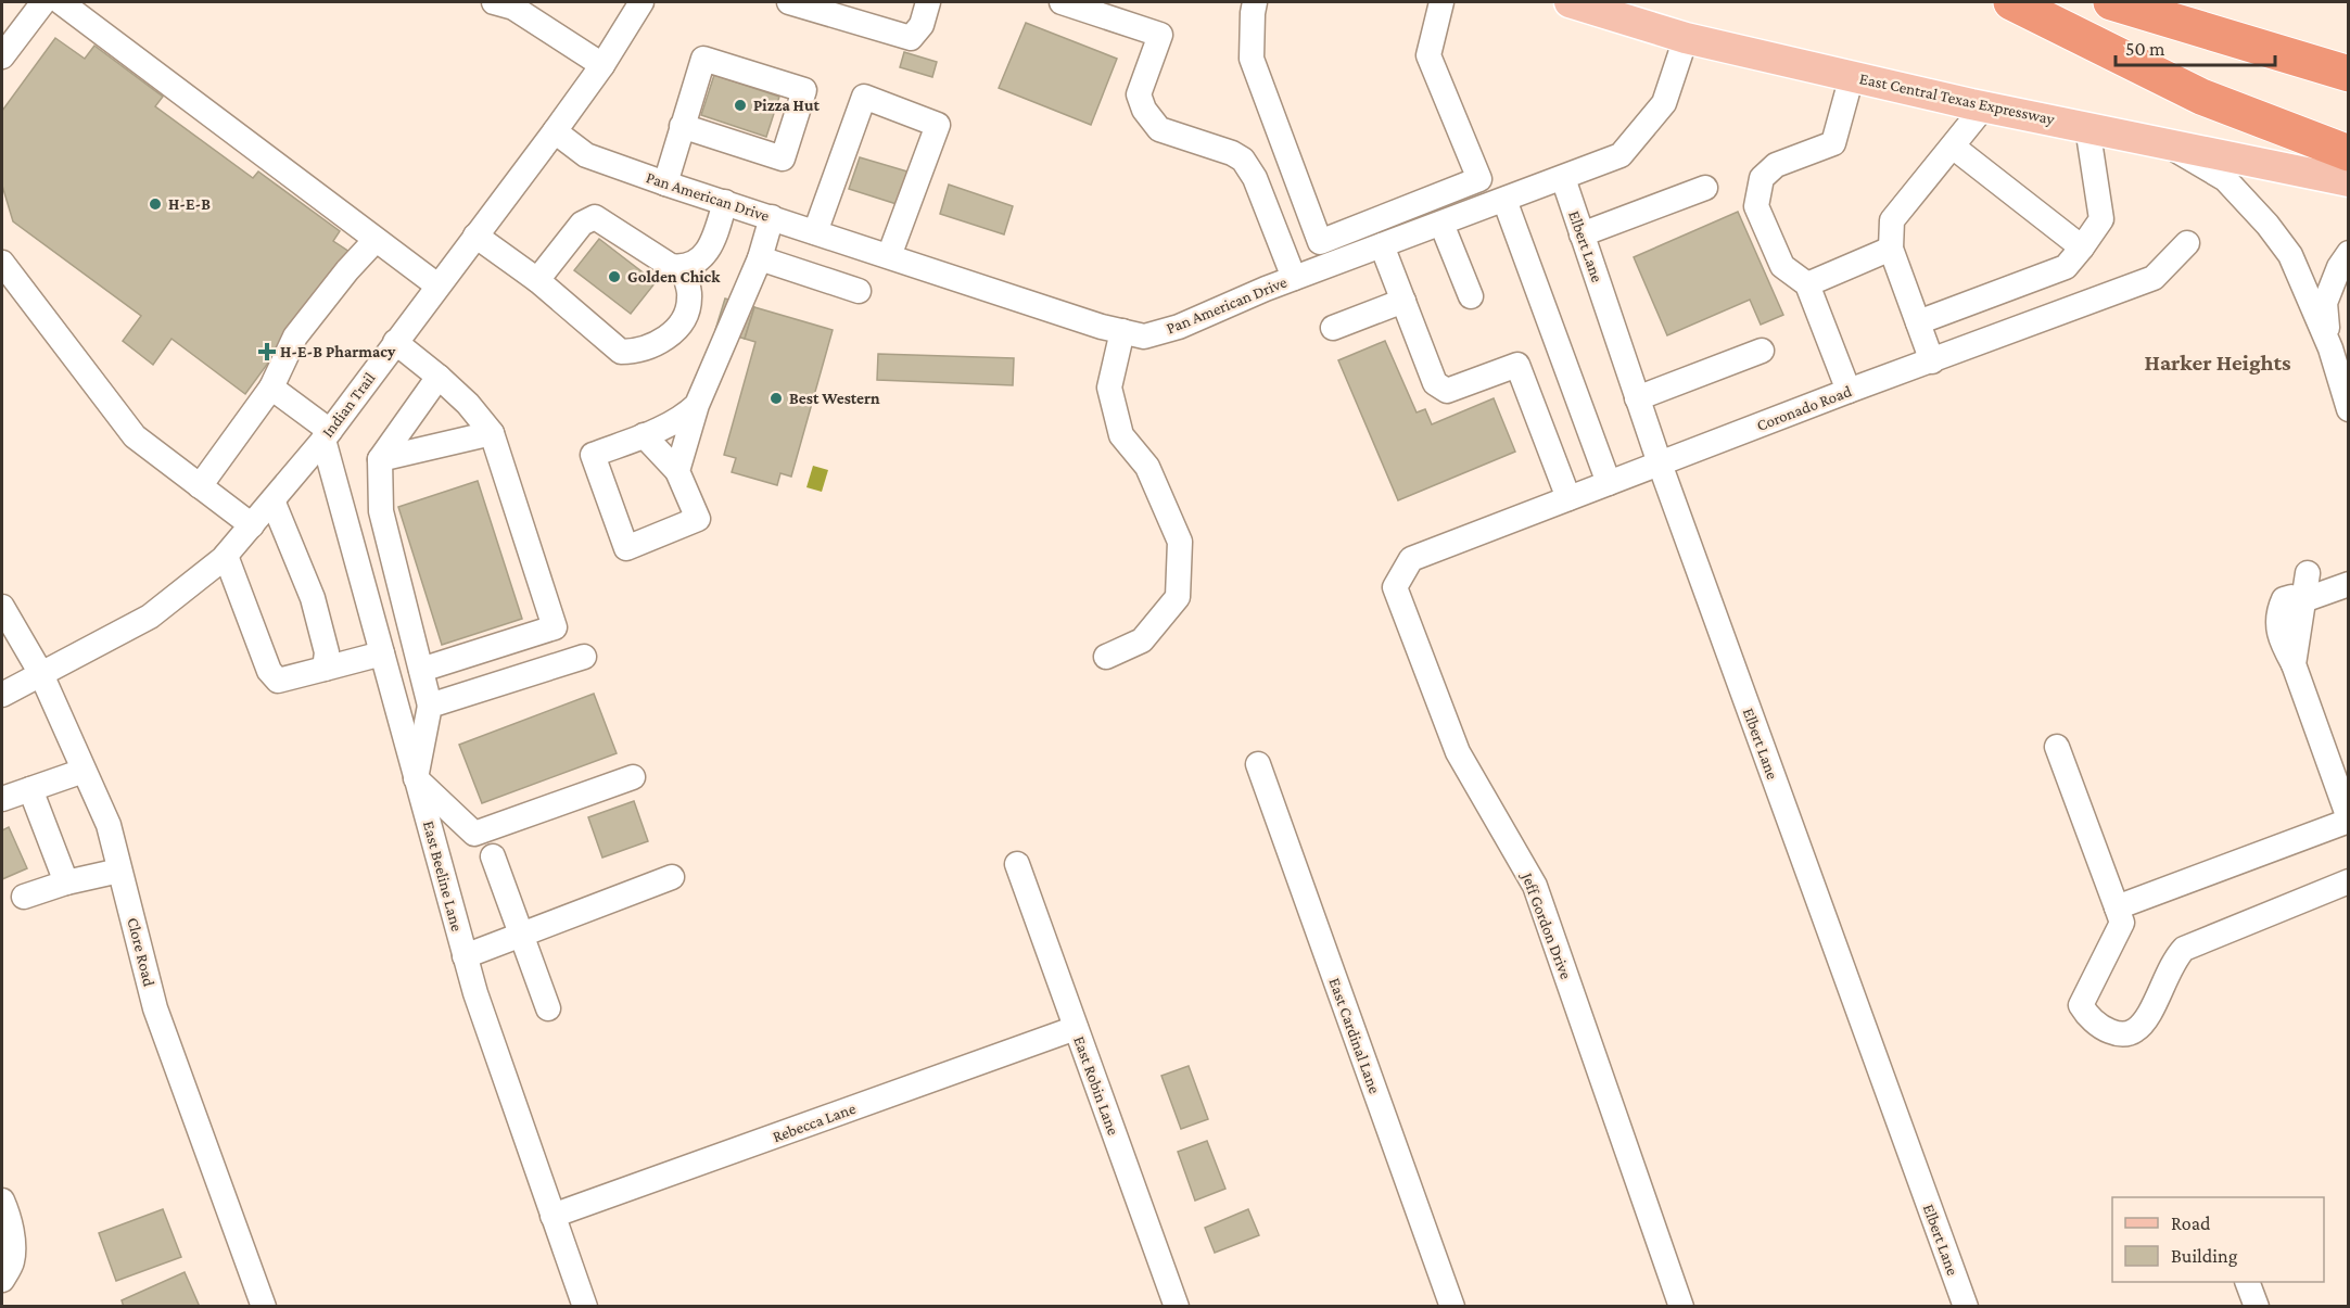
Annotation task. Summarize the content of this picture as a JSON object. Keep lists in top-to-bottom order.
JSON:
{
  "streets": {
    "main road": ["East Central Texas Expressway"],
    "street": [
      "Pan American Drive",
      "Elbert Lane",
      "Indian Trail",
      "Coronado Road",
      "East Beeline Lane",
      "Jeff Gordon Drive",
      "Clore Road",
      "East Cardinal Lane",
      "East Robin Lane",
      "Rebecca Lane"
    ]
  },
  "crossings": [
    ["East Central Texas Expressway", "Pan American Drive"],
    ["Pan American Drive", "Elbert Lane"],
    ["Pan American Drive", "Indian Trail"],
    ["Elbert Lane", "Coronado Road"],
    ["Indian Trail", "East Beeline Lane"],
    ["Indian Trail", "Clore Road"],
    ["Coronado Road", "Jeff Gordon Drive"],
    ["East Beeline Lane", "Rebecca Lane"],
    ["East Robin Lane", "Rebecca Lane"]
  ],
  "districts": ["Harker Heights"],
  "places": {
    "other": [
      "Pizza Hut",
      "H-E-B",
      "Golden Chick",
      "Best Western"
    ],
    "health": ["H-E-B Pharmacy"]
  },
  "legend": ["Road", "Building"],
  "scale_bar": "50 m"
}
